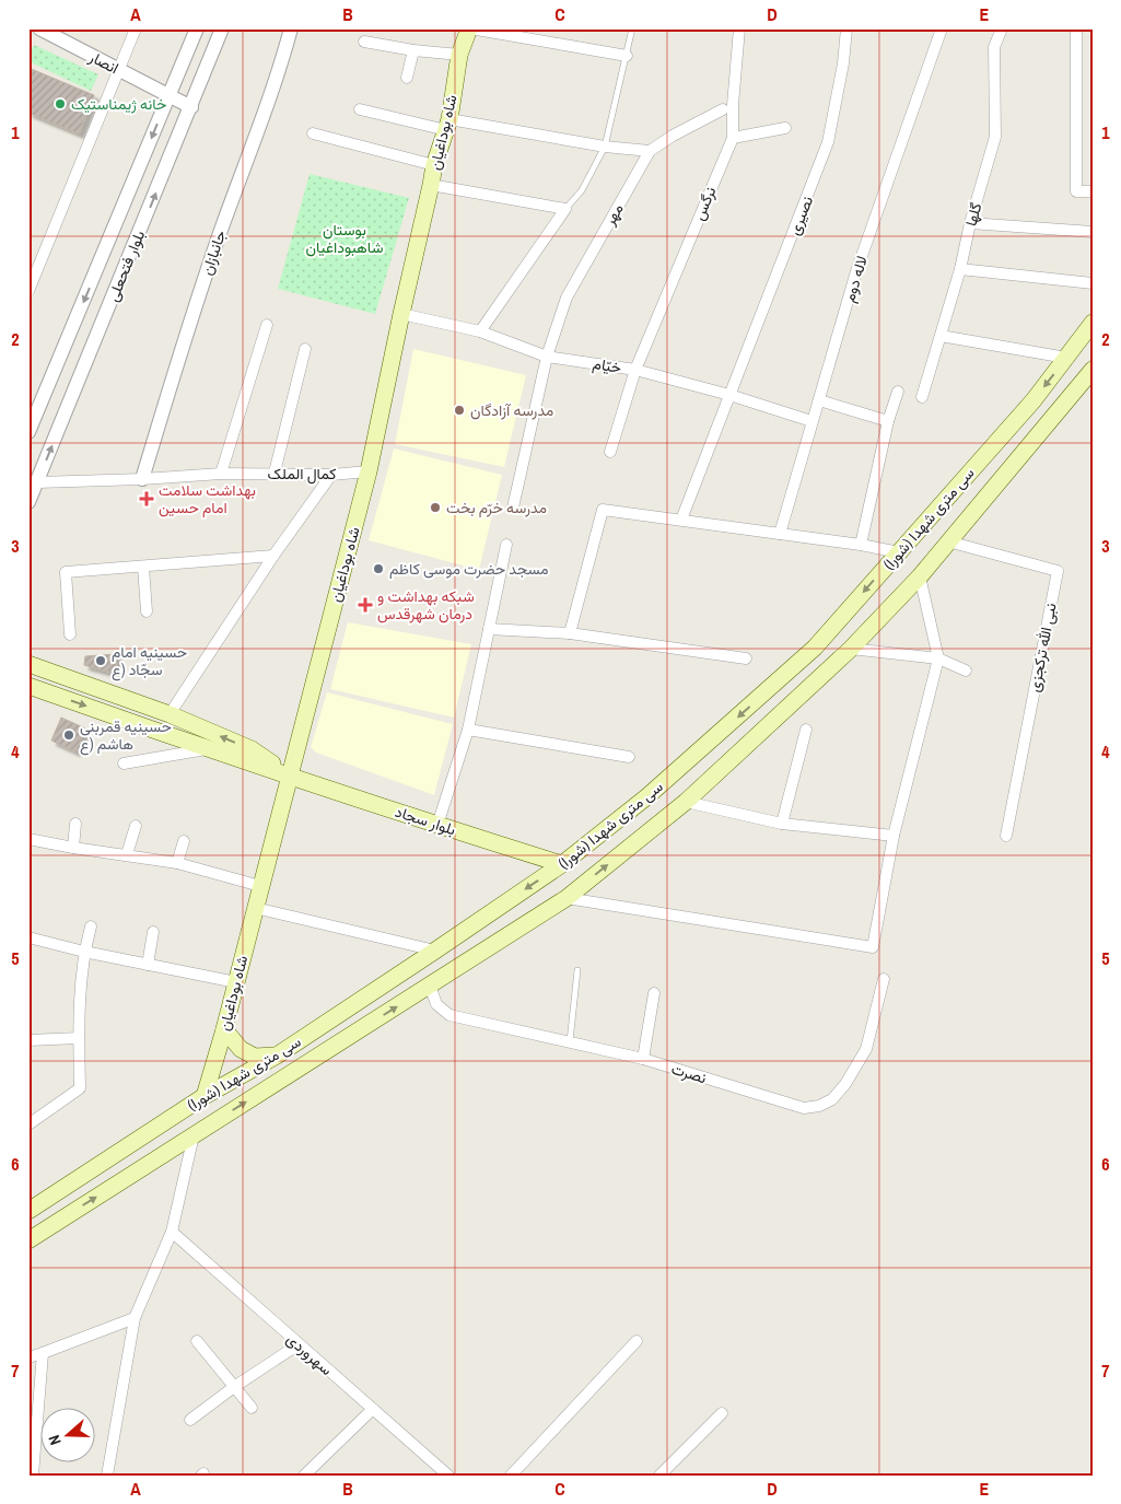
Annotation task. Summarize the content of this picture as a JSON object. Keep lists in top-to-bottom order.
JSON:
{
  "streets": {
    "main road": ["شاه بوداغیان", "سی متری شهدا (شورا)", "بلوار سجاد"],
    "street": [
      "انصار",
      "نرگس",
      "مهر",
      "گلها",
      "نصیری",
      "جانبازان",
      "بلوار فتحعلی",
      "لاله دوم",
      "خیّام",
      "کمال الملک",
      "نبی الله ترکجزی",
      "نصرت",
      "سهروردی"
    ]
  },
  "crossings": [
    ["انصار", "بلوار فتحعلی"],
    ["شاه بوداغیان", "خیّام"],
    ["شاه بوداغیان", "کمال الملک"],
    ["شاه بوداغیان", "سی متری شهدا (شورا)"],
    ["شاه بوداغیان", "بلوار سجاد"],
    ["نرگس", "خیّام"],
    ["مهر", "خیّام"],
    ["نصیری", "خیّام"],
    ["جانبازان", "کمال الملک"],
    ["بلوار فتحعلی", "کمال الملک"],
    ["لاله دوم", "خیّام"],
    ["سی متری شهدا (شورا)", "نبی الله ترکجزی"],
    ["سی متری شهدا (شورا)", "بلوار سجاد"],
    ["سی متری شهدا (شورا)", "نصرت"]
  ],
  "parks": ["بوستان شاهبوداغیان"],
  "places": {
    "other": [
      "خانه ژیمناستیک",
      "مدرسه آزادگان",
      "مدرسه خرّم بخت",
      "مسجد حضرت موسی کاظم",
      "حسینیه امام سجّاد (ع",
      "حسینیه قمربنی هاشم (ع"
    ],
    "health": ["بهداشت سلامت امام حسین", "شبکه بهداشت و درمان شهرقدس"]
  },
  "north": "left",
  "grid": {
    "columns": [
      "A",
      "B",
      "C",
      "D",
      "E"
    ],
    "rows": [
      "1",
      "2",
      "3",
      "4",
      "5",
      "6",
      "7"
    ]
  }
}
